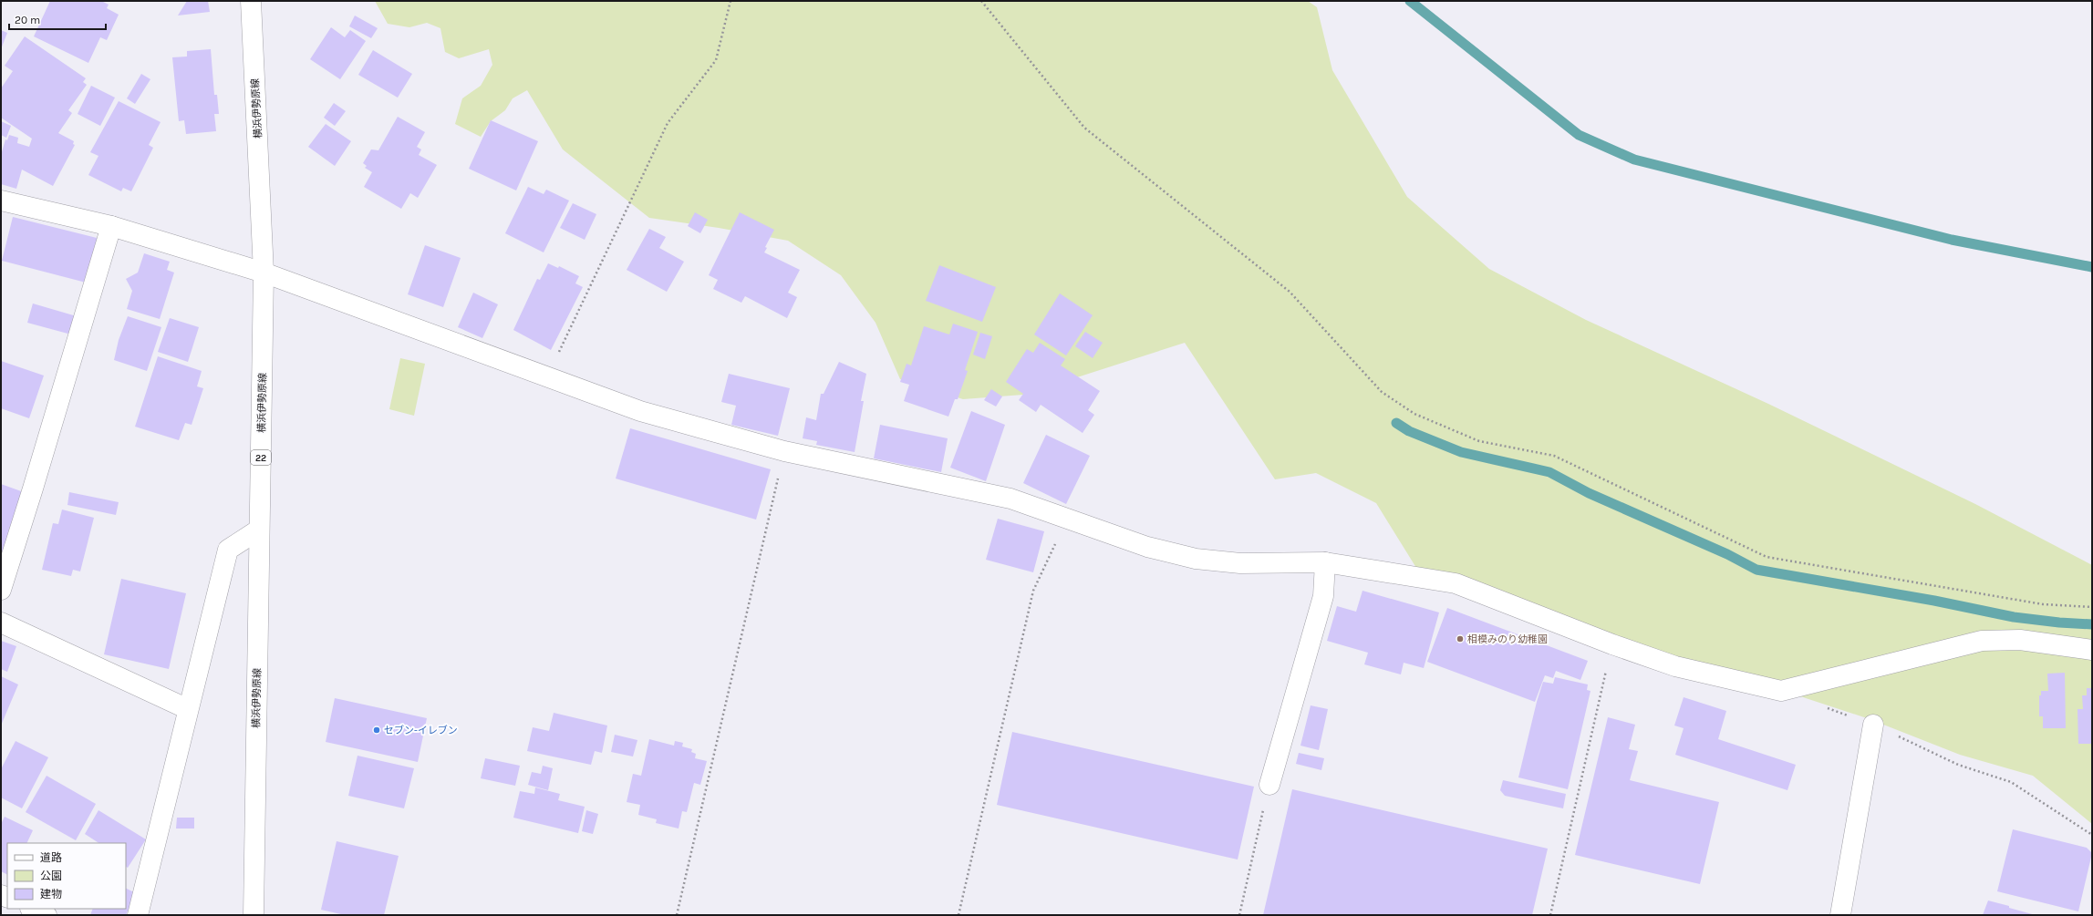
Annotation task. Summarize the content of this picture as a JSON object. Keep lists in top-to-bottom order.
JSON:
{
  "streets": {
    "street": ["横浜伊勢原線", "22"]
  },
  "places": ["相模みのり幼稚園", "セブン-イレブン"],
  "legend": ["道路", "公園", "建物"],
  "scale_bar": "20 m"
}
